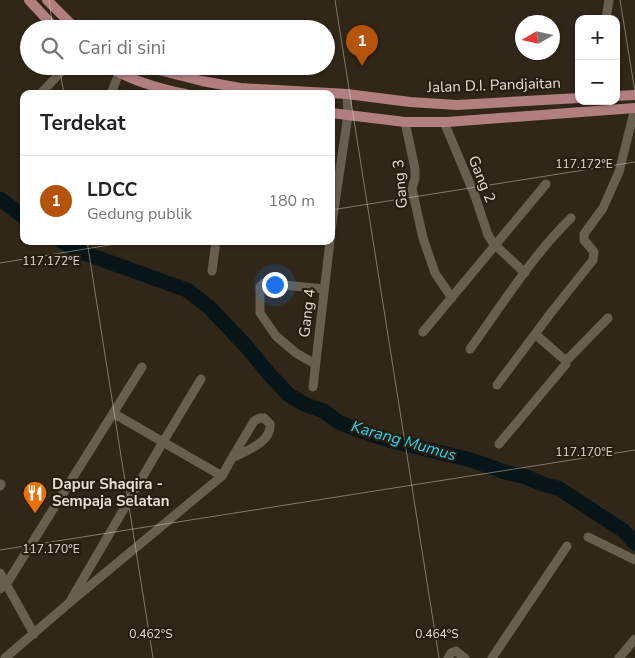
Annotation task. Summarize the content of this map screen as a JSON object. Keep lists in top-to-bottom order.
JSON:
{
  "streets": {
    "main road": ["Jalan D.I. Pandjaitan"],
    "street": ["Gang 2", "Gang 3", "Gang 4"]
  },
  "crossings": [
    ["Jalan D.I. Pandjaitan", "Gang 2"],
    ["Jalan D.I. Pandjaitan", "Gang 3"]
  ],
  "water": ["Karang Mumus"],
  "places": {
    "restaurant": ["Dapur Shaqira - Sempaja Selatan"]
  },
  "north": "left",
  "page": {
    "map_buttons": ["+", "−"],
    "search": "Cari di sini",
    "pins": "1",
    "heading": "Terdekat",
    "list": [
      {
        "mark": "1",
        "name": "LDCC",
        "note": "Gedung publik",
        "value": "180 m"
      }
    ]
  },
  "coordinates": [
    "117.172°E",
    "117.170°E",
    "0.462°S",
    "0.464°S"
  ]
}
